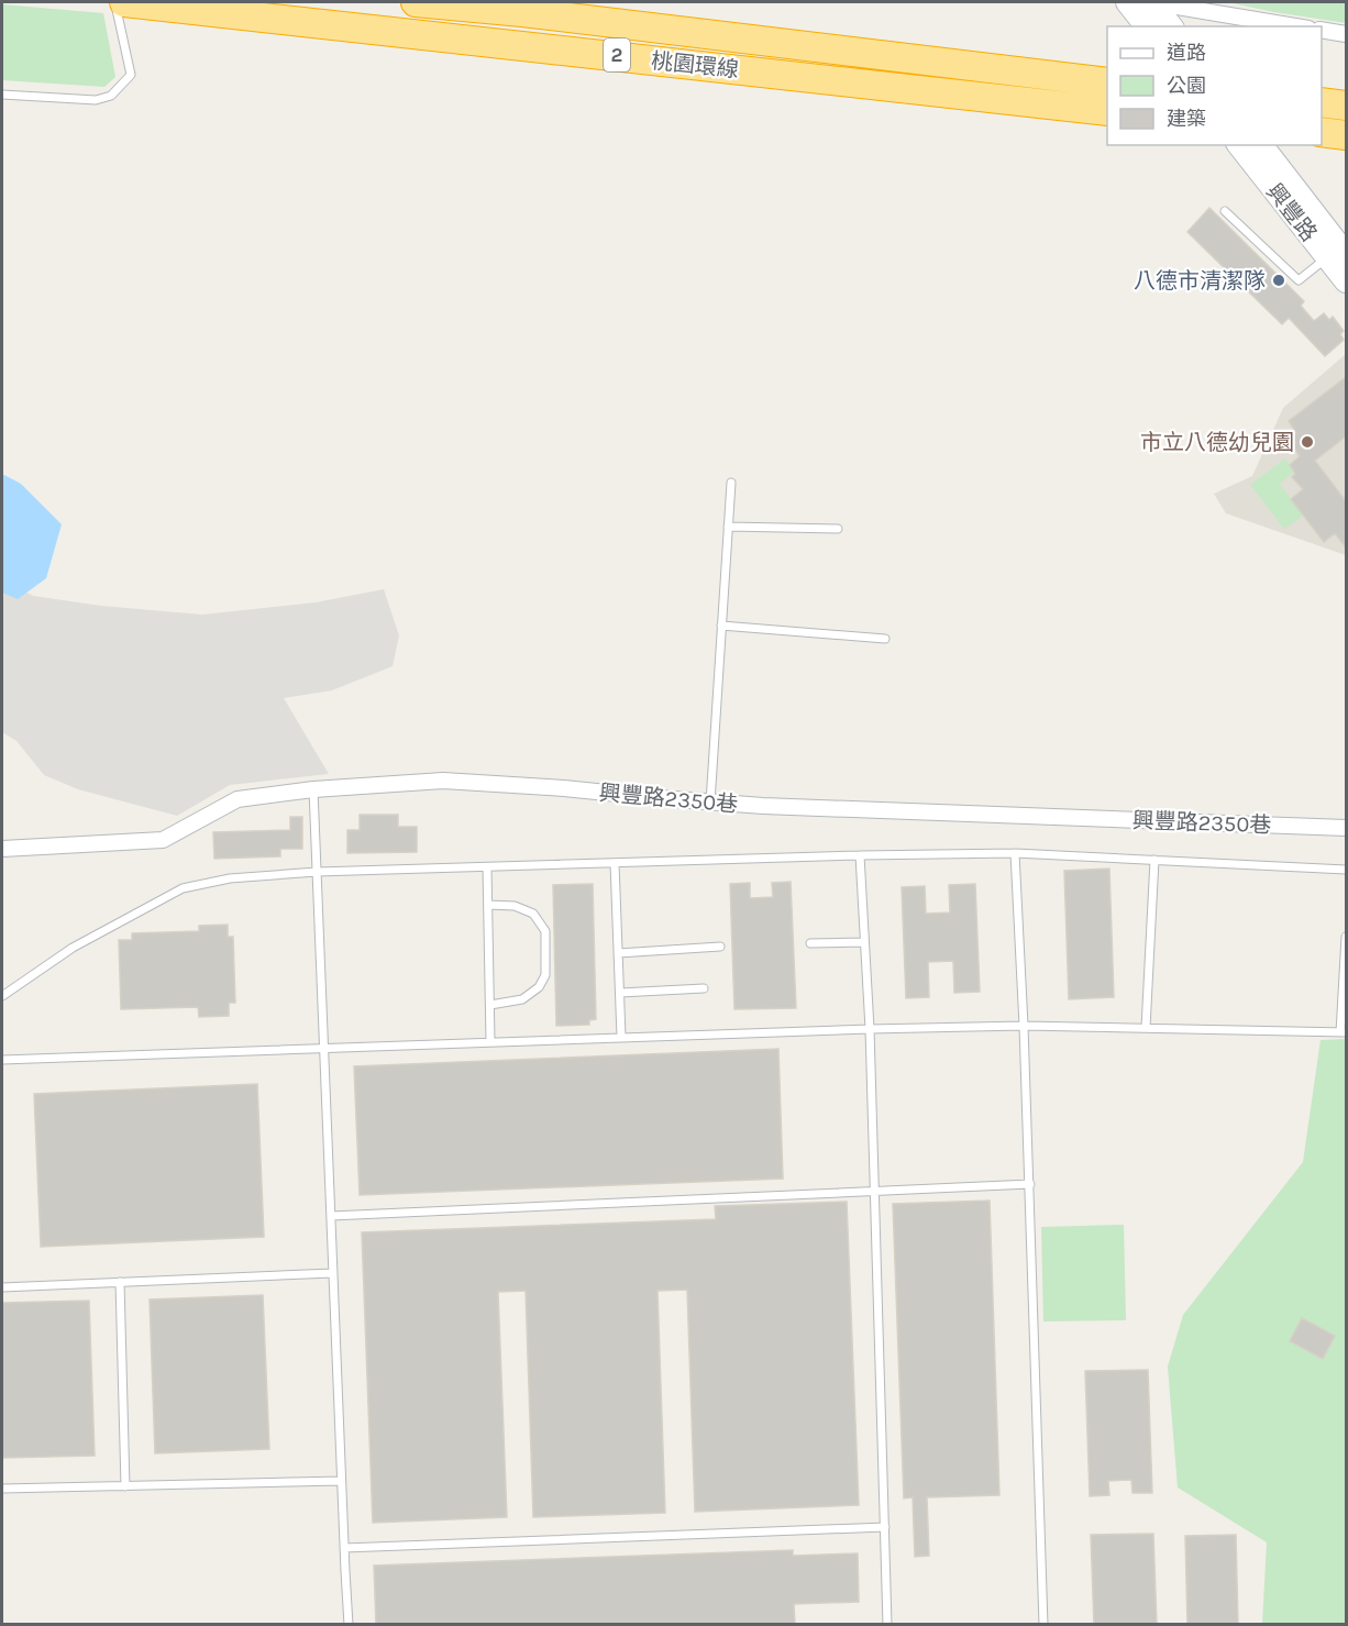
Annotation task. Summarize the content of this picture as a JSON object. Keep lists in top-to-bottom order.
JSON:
{
  "streets": {
    "highway": ["2", "桃園環線"],
    "main road": ["興豐路"],
    "street": ["興豐路2350巷"]
  },
  "places": ["八德市清潔隊", "市立八德幼兒園"],
  "legend": ["道路", "公園", "建築"]
}
